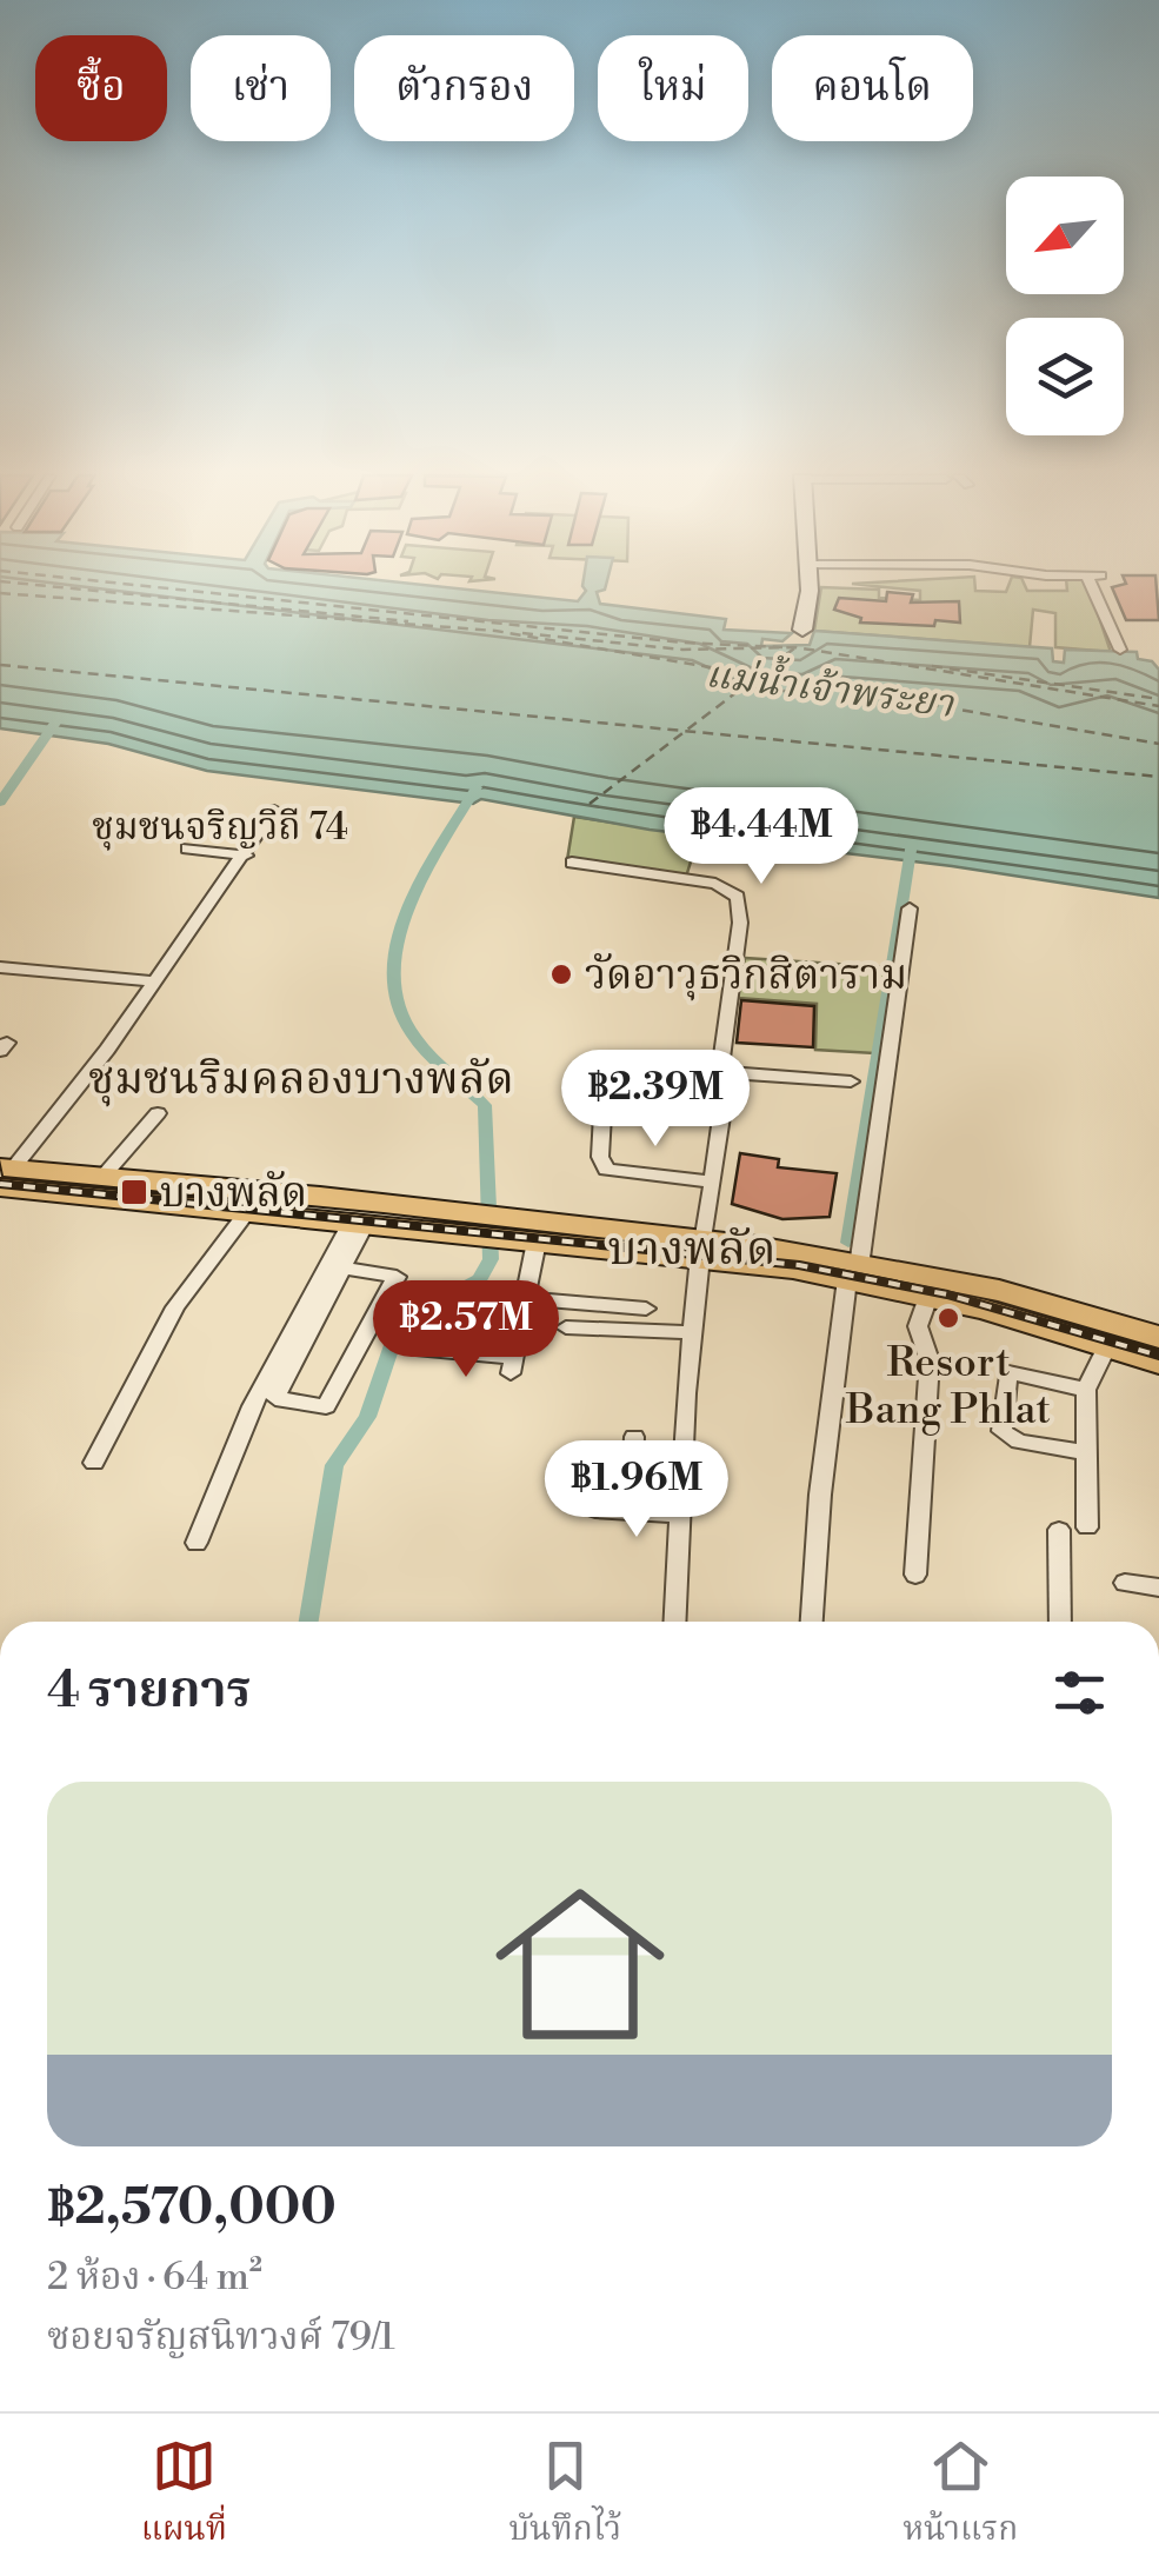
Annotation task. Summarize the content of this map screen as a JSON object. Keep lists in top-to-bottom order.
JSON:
{
  "districts": ["ชุมชนจริญวิถี 74", "ชุมชนริมคลองบางพลัด", "บางพลัด"],
  "water": ["แม่น้ำเจ้าพระยา"],
  "places": {
    "other": ["วัดอาวุธวิกสิตาราม", "Resort Bang Phlat"],
    "transit": ["บางพลัด"]
  },
  "north": "bottom left",
  "page": {
    "chip": [
      "ซื้อ",
      "เช่า",
      "ตัวกรอง",
      "ใหม่",
      "คอนโด"
    ],
    "price": [
      "฿4.44M",
      "฿2.39M",
      "฿2.57M",
      "฿1.96M"
    ],
    "heading": "4 รายการ",
    "list": [
      {
        "name": "฿2,570,000",
        "note": "2 ห้อง · 64 m² · ซอยจรัญสนิทวงศ์ 79/1"
      }
    ],
    "tabs": ["แผนที่", "บันทึกไว้", "หน้าแรก"]
  }
}
